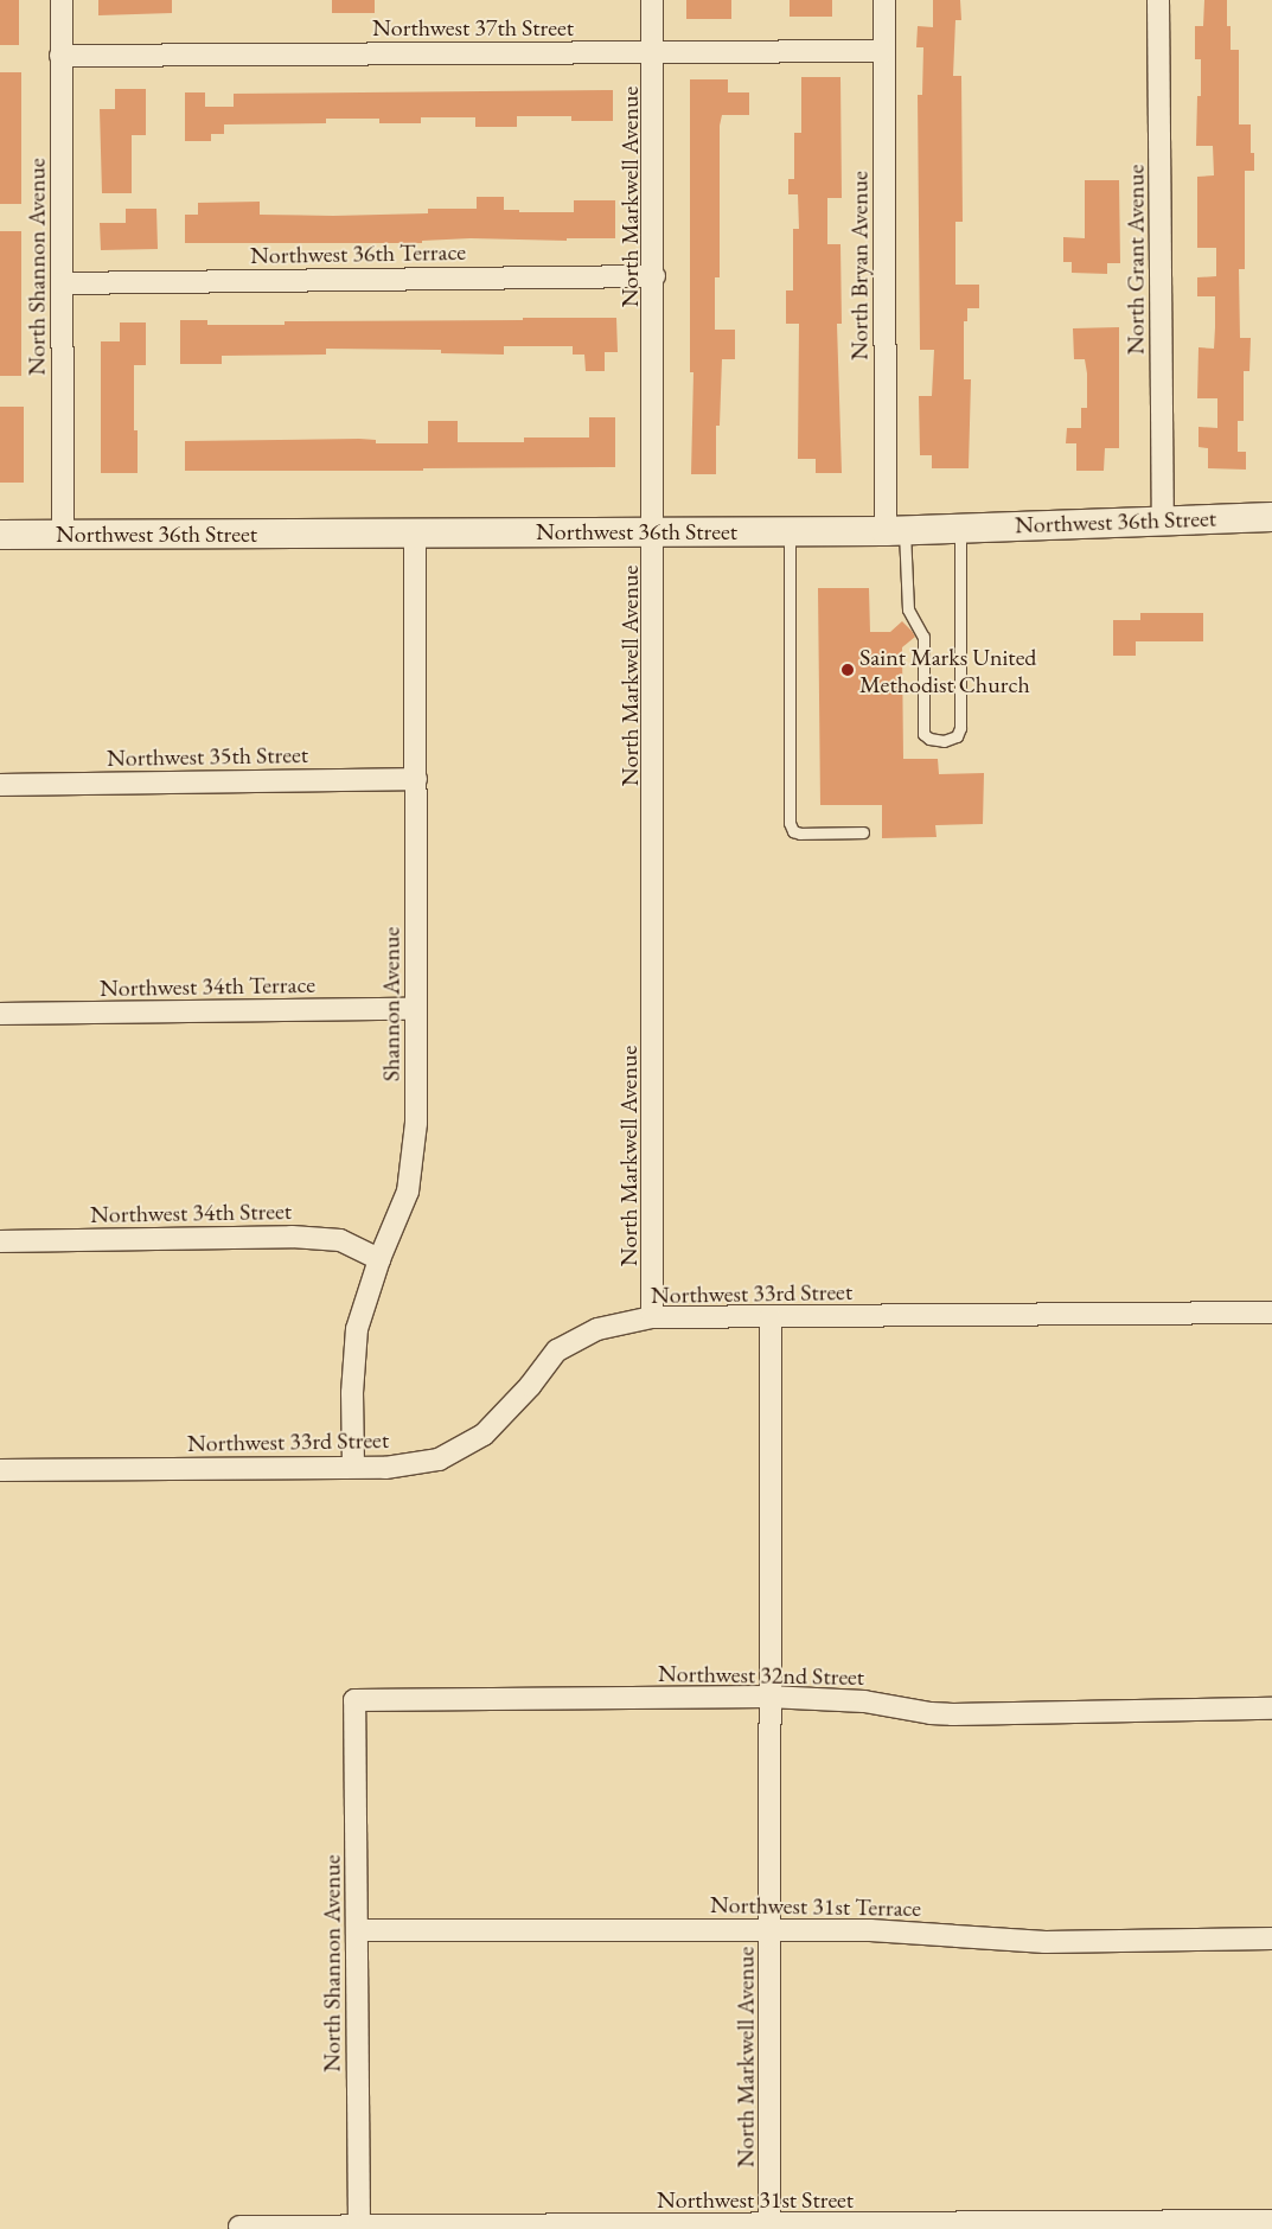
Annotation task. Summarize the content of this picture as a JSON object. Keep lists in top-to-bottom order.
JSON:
{
  "streets": {
    "street": [
      "Northwest 37th Street",
      "North Markwell Avenue",
      "Northwest 36th Terrace",
      "North Grant Avenue",
      "North Bryan Avenue",
      "North Shannon Avenue",
      "Northwest 36th Street",
      "Northwest 35th Street",
      "Northwest 34th Terrace",
      "Shannon Avenue",
      "Northwest 34th Street",
      "Northwest 33rd Street",
      "Northwest 32nd Street",
      "Northwest 31st Terrace",
      "Northwest 31st Street"
    ]
  },
  "crossings": [
    ["Northwest 37th Street", "North Markwell Avenue"],
    ["Northwest 37th Street", "North Bryan Avenue"],
    ["Northwest 37th Street", "North Shannon Avenue"],
    ["North Markwell Avenue", "Northwest 36th Terrace"],
    ["North Markwell Avenue", "Northwest 36th Street"],
    ["North Markwell Avenue", "Northwest 33rd Street"],
    ["North Markwell Avenue", "Northwest 32nd Street"],
    ["North Markwell Avenue", "Northwest 31st Terrace"],
    ["North Markwell Avenue", "Northwest 31st Street"],
    ["Northwest 36th Terrace", "North Shannon Avenue"],
    ["North Grant Avenue", "Northwest 36th Street"],
    ["North Bryan Avenue", "Northwest 36th Street"],
    ["North Shannon Avenue", "Northwest 36th Street"],
    ["North Shannon Avenue", "Northwest 32nd Street"],
    ["North Shannon Avenue", "Northwest 31st Terrace"],
    ["North Shannon Avenue", "Northwest 31st Street"],
    ["Northwest 36th Street", "Shannon Avenue"],
    ["Northwest 35th Street", "Shannon Avenue"],
    ["Northwest 34th Terrace", "Shannon Avenue"],
    ["Shannon Avenue", "Northwest 34th Street"],
    ["Shannon Avenue", "Northwest 33rd Street"]
  ],
  "places": ["Saint Marks United Methodist Church"]
}
